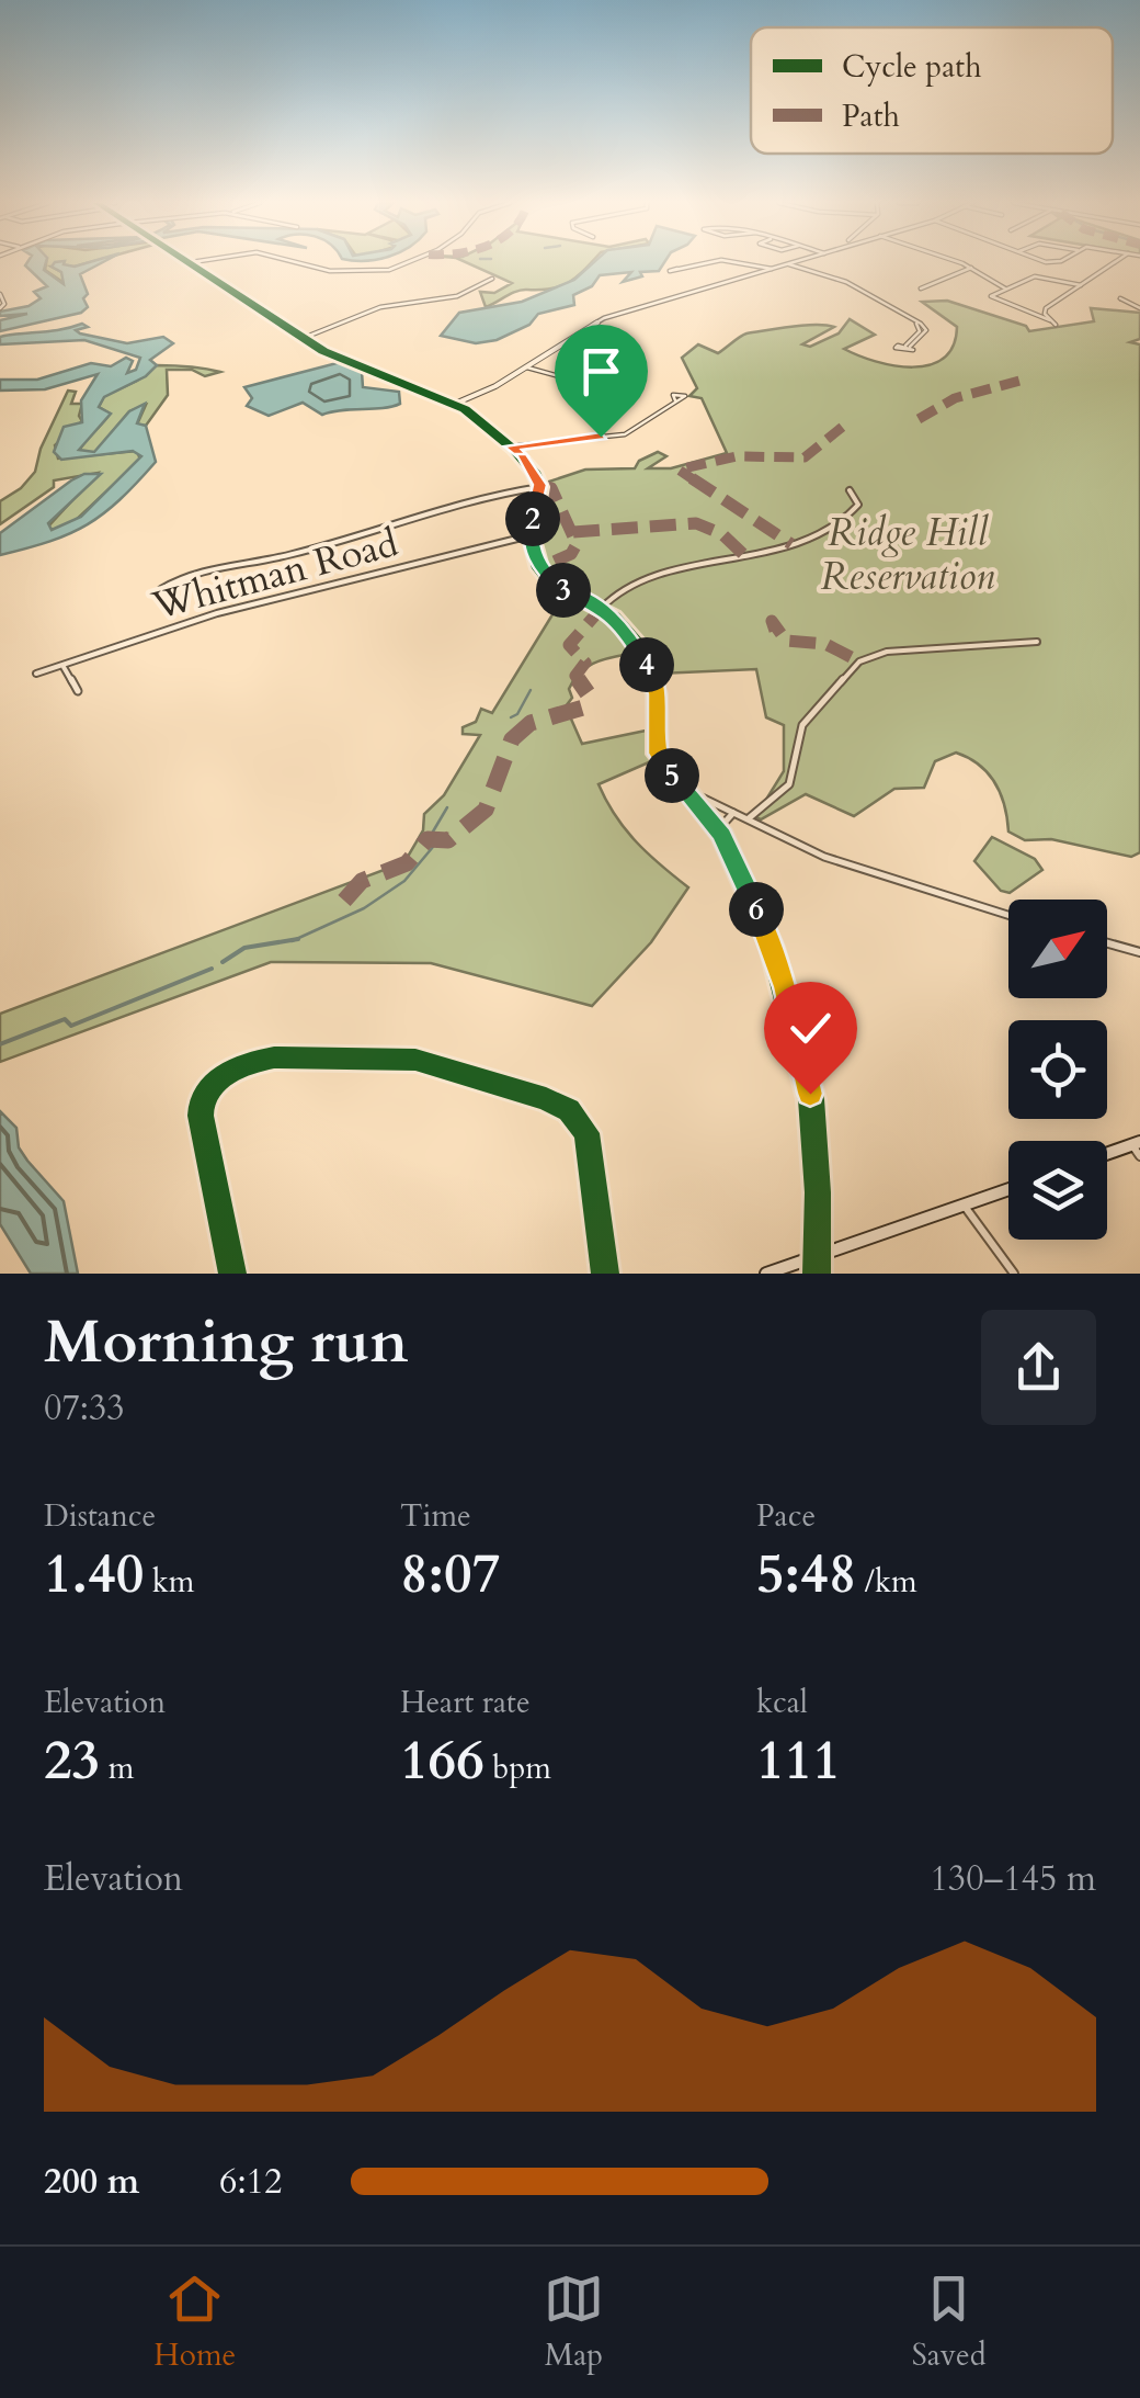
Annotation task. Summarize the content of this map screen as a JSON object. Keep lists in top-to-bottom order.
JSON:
{
  "streets": {
    "street": ["Whitman Road"]
  },
  "parks": ["Ridge Hill Reservation"],
  "legend": ["Cycle path", "Path"],
  "north": "top right",
  "page": {
    "pins": [
      "2",
      "3",
      "4",
      "5",
      "6"
    ],
    "heading": ["Morning run", "07:33"],
    "stats": [
      ["Distance", "1.40 km"],
      ["Time", "8:07"],
      ["Pace", "5:48 /km"],
      ["Elevation", "23 m"],
      ["Heart rate", "166 bpm"],
      ["kcal", "111"]
    ],
    "chart": ["Elevation", "130–145 m"],
    "list": [
      {
        "name": "200 m",
        "note": "6:12"
      }
    ],
    "tabs": ["Home", "Map", "Saved"]
  }
}
